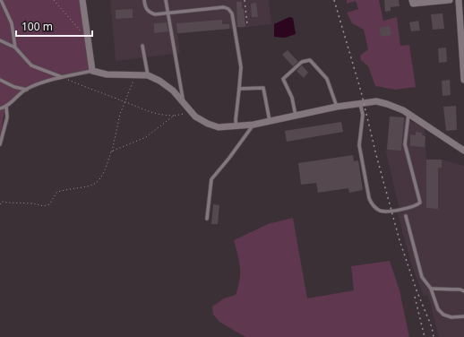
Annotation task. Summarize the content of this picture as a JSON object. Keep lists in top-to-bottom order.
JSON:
{
  "scale_bar": "100 m"
}
